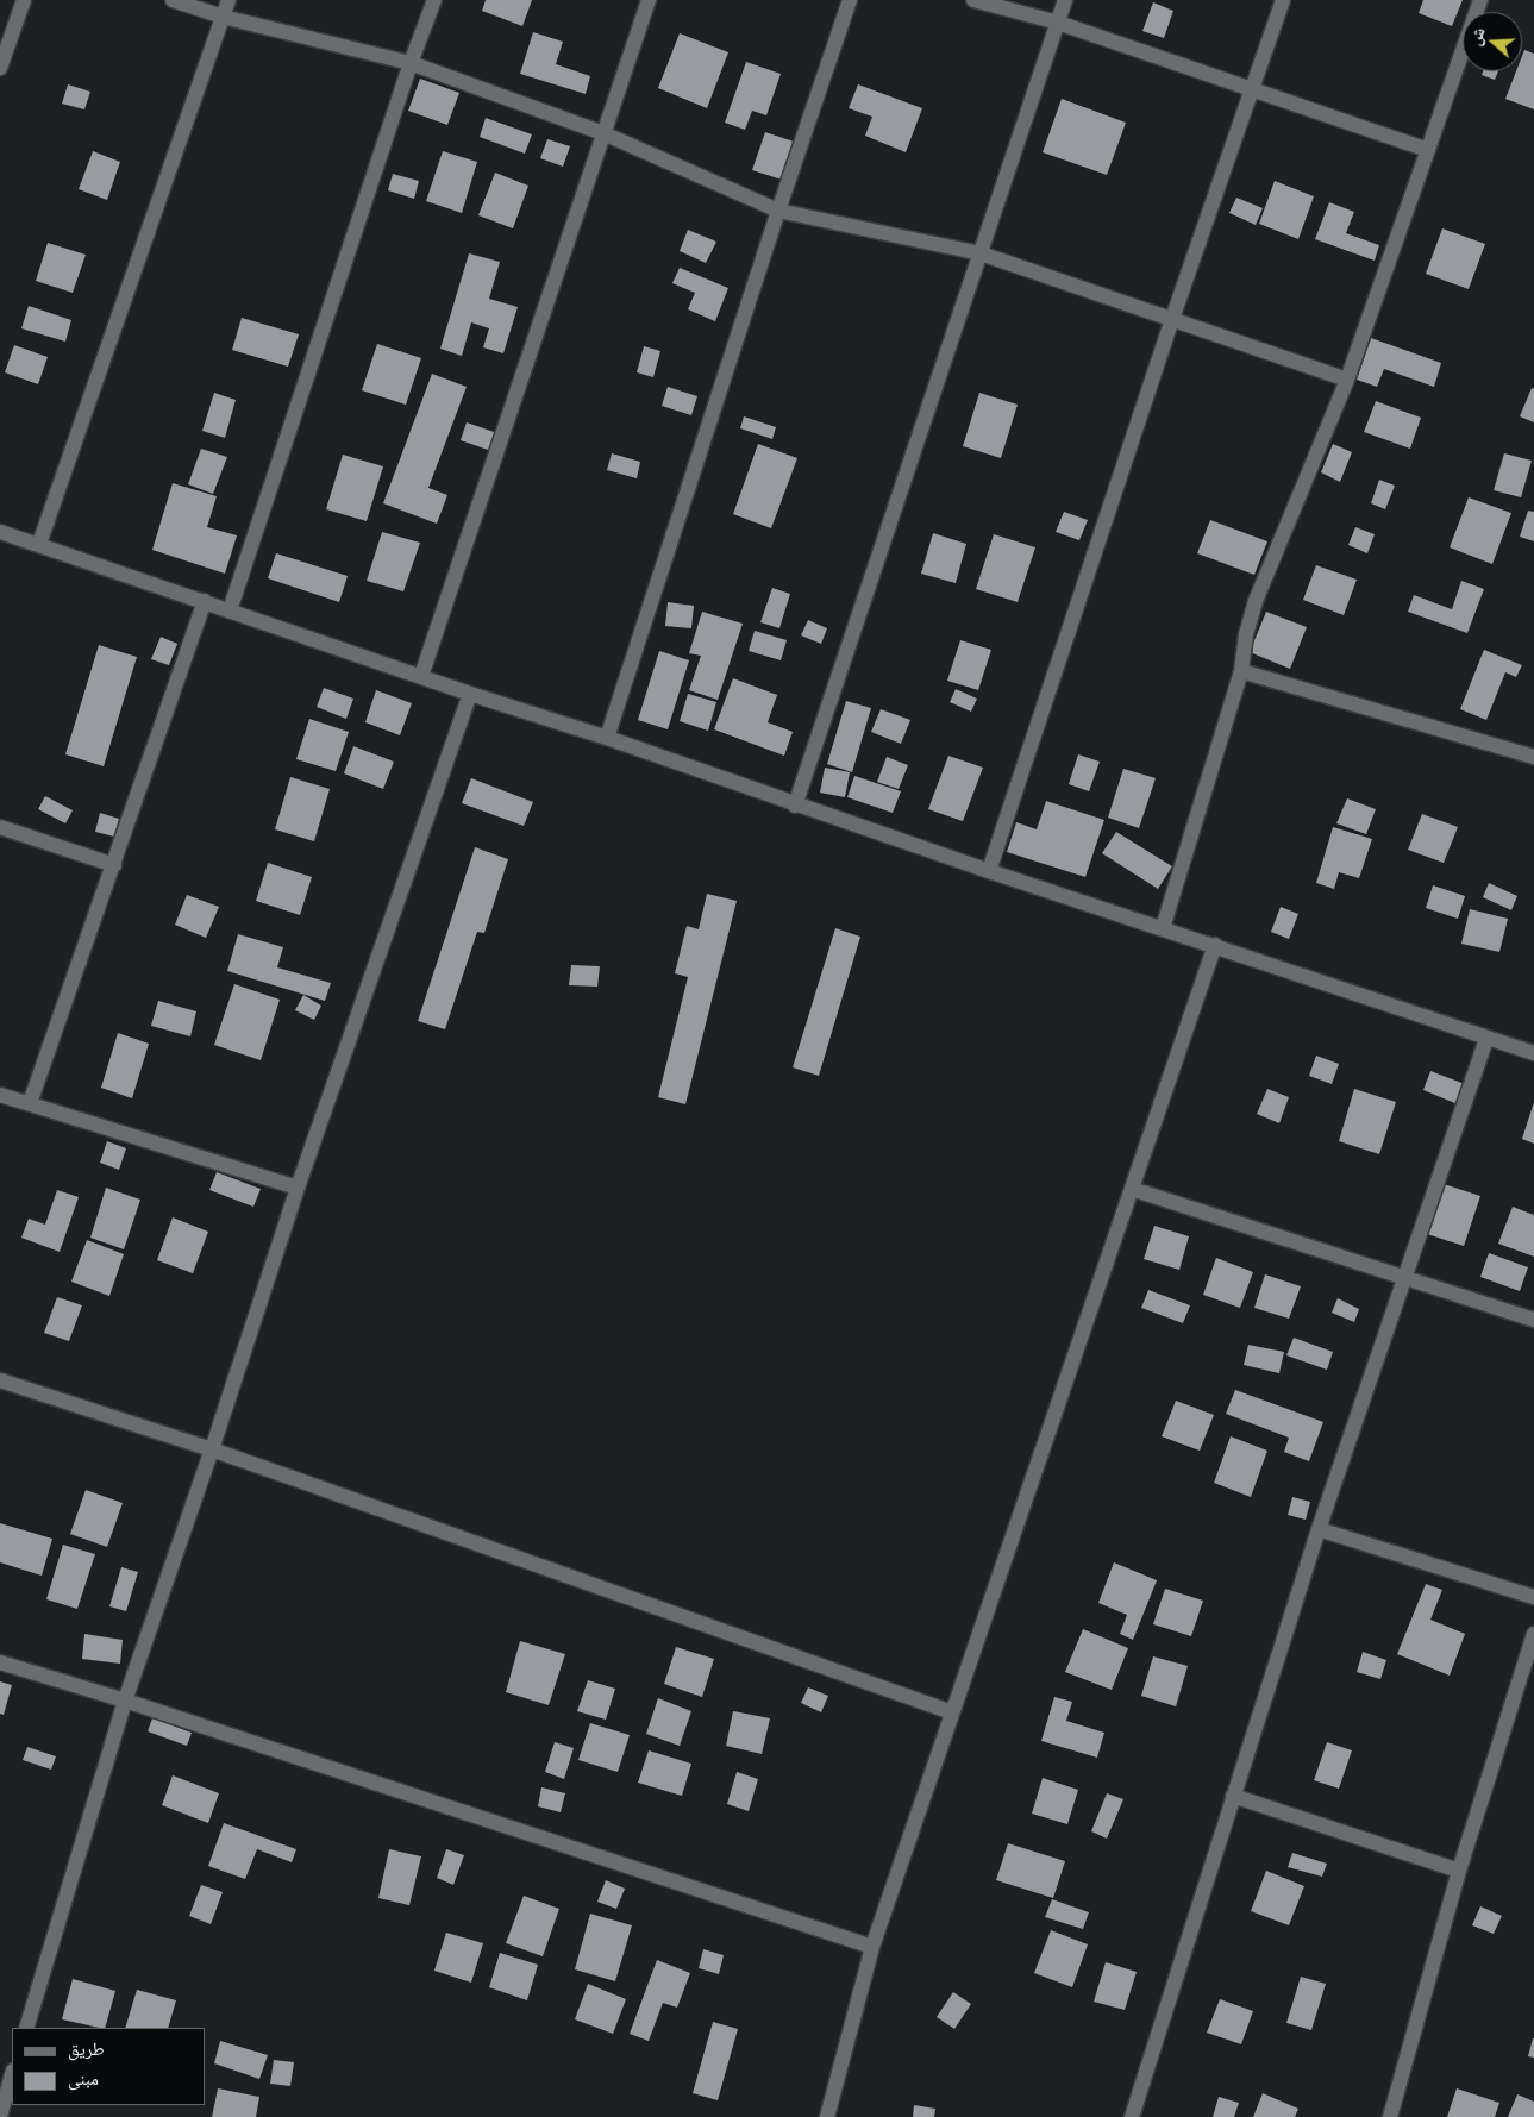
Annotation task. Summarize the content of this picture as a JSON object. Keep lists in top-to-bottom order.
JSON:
{
  "legend": ["طريق", "مبنى"],
  "north": "left"
}
